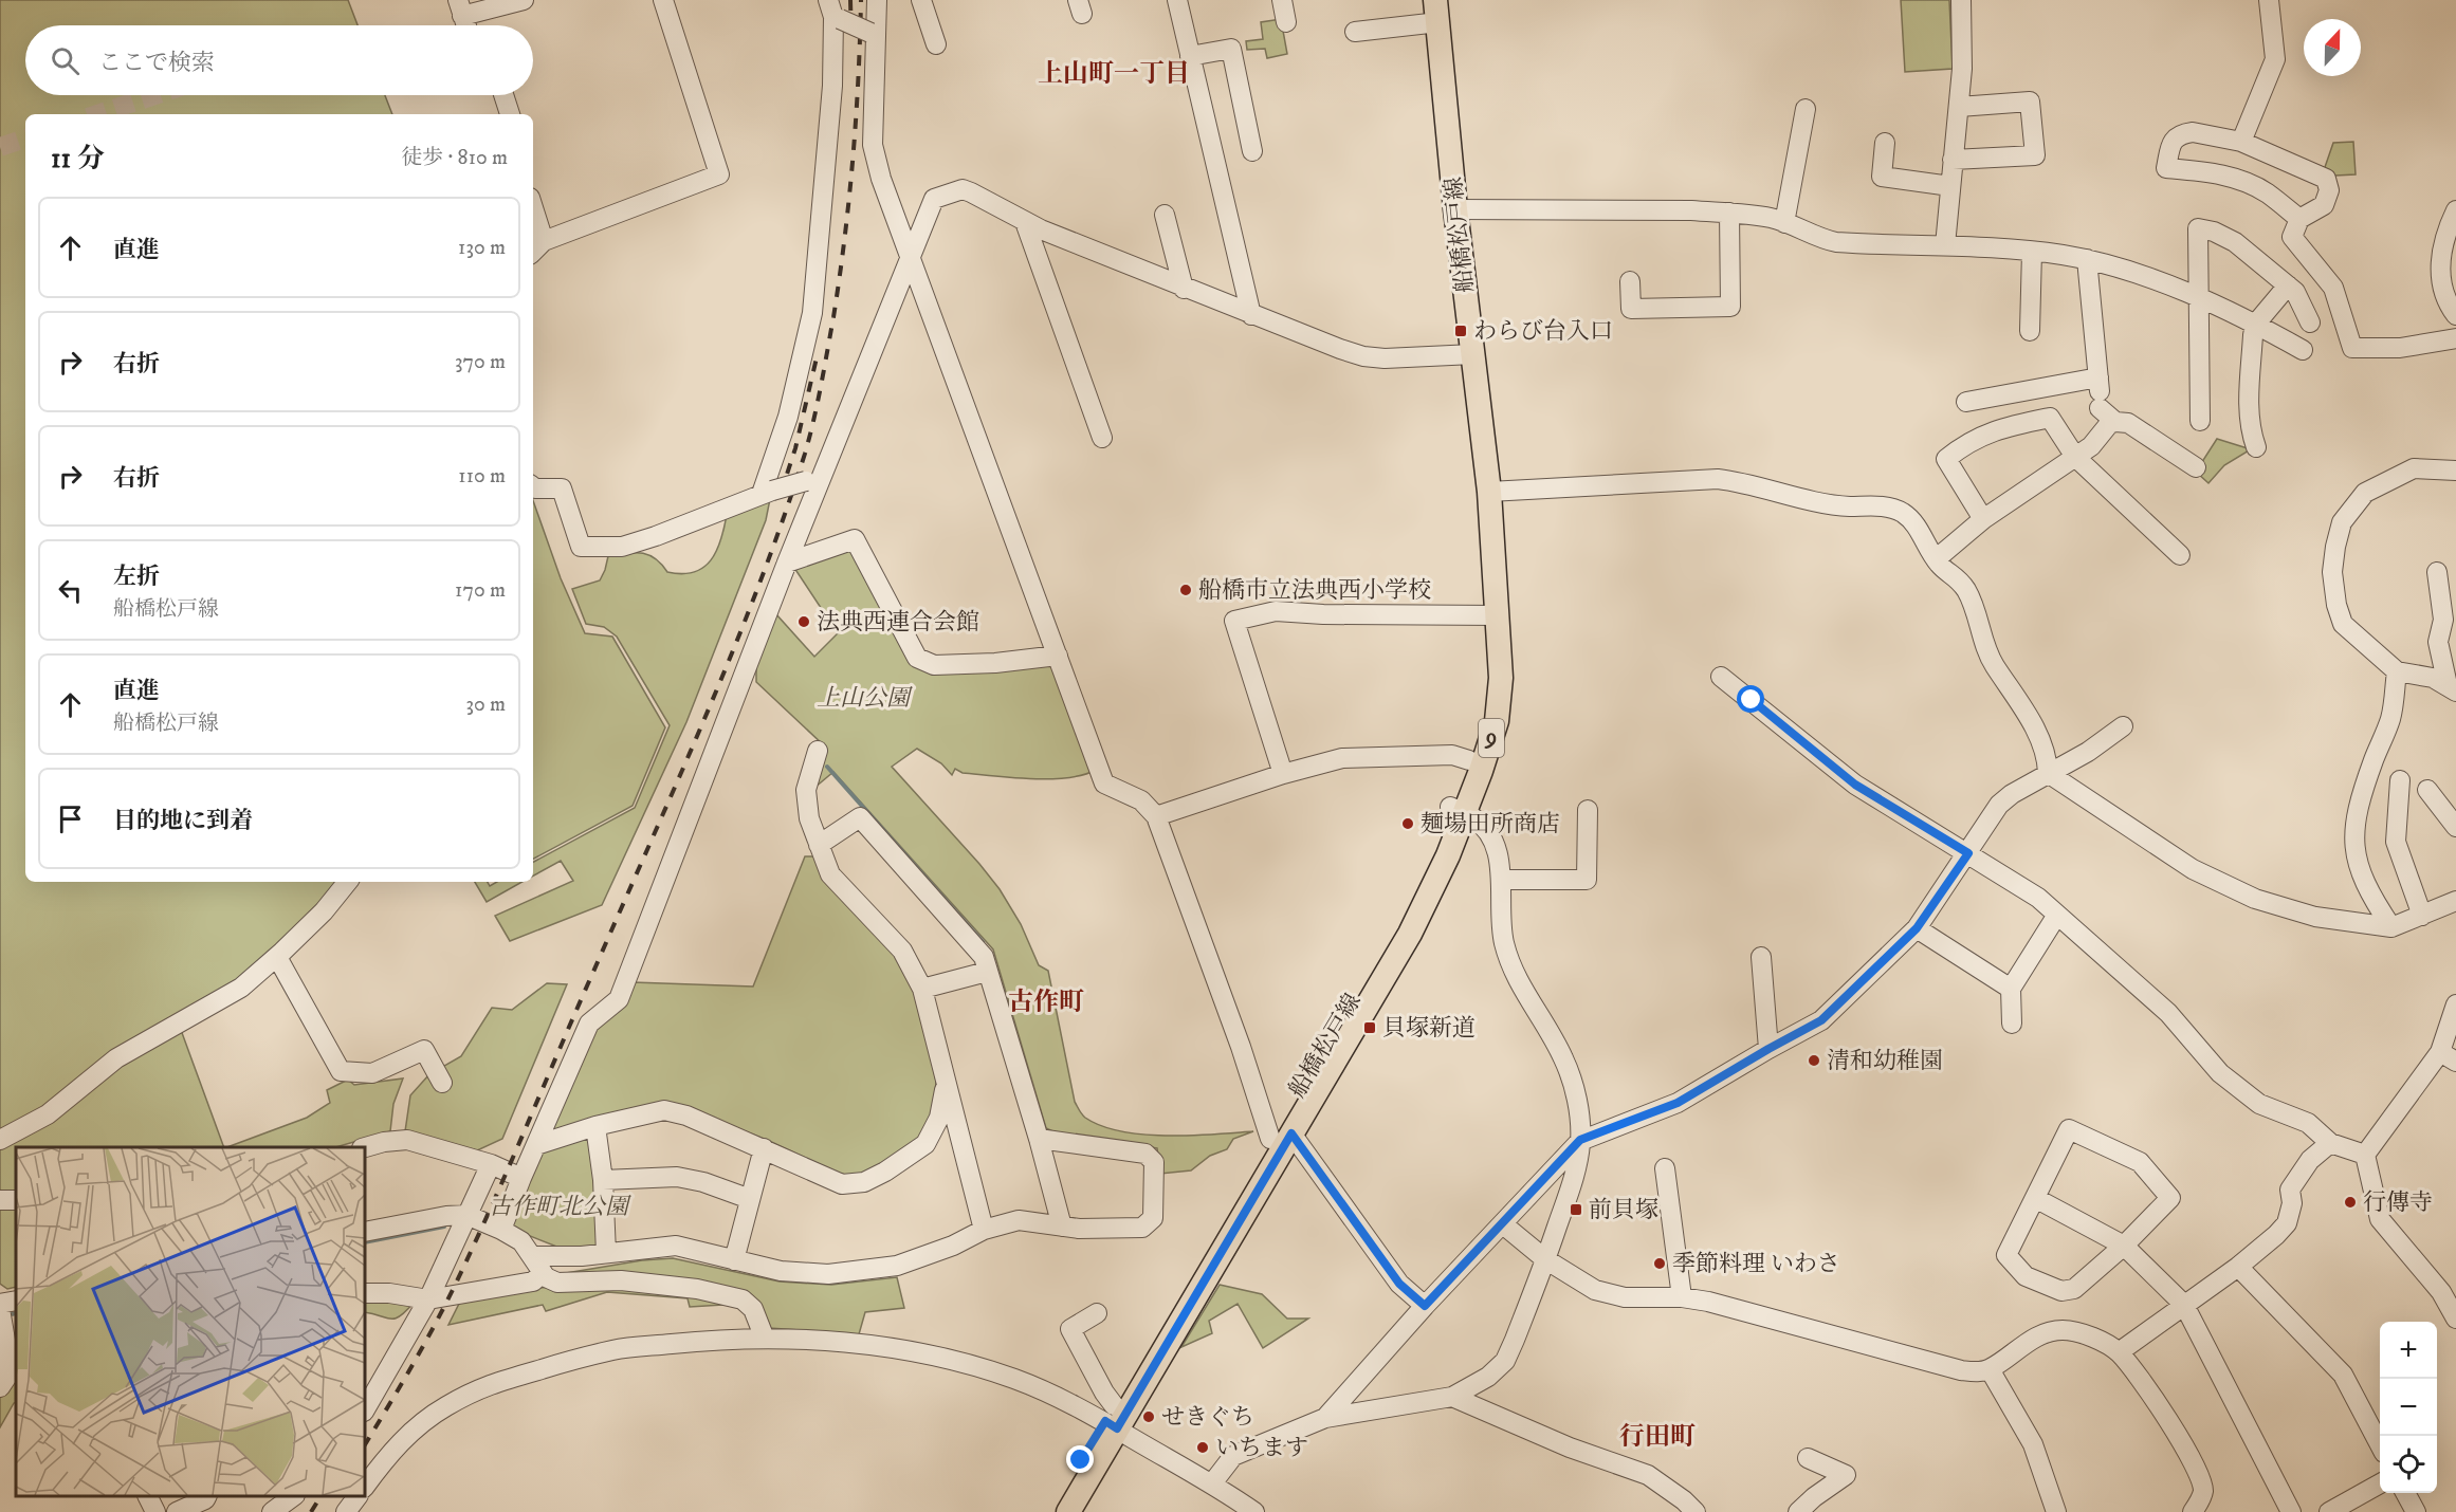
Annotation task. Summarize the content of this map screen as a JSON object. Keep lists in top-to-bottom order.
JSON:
{
  "streets": {
    "main road": ["船橋松戸線", "9"]
  },
  "districts": ["上山町一丁目", "古作町", "行田町"],
  "parks": ["上山公園", "古作町北公園"],
  "places": {
    "transit": ["わらび台入口", "貝塚新道", "前貝塚"],
    "other": [
      "船橋市立法典西小学校",
      "法典西連合会館",
      "麺場田所商店",
      "清和幼稚園",
      "行傳寺",
      "季節料理 いわさ",
      "せきぐち",
      "いちます"
    ]
  },
  "north": "top",
  "page": {
    "search": "ここで検索",
    "heading": ["11 分", "徒歩 · 810 m"],
    "list": [
      ["直進", "130 m"],
      ["右折", "370 m"],
      ["右折", "110 m"],
      ["左折", "船橋松戸線", "170 m"],
      ["直進", "船橋松戸線", "30 m"],
      "目的地に到着"
    ],
    "map_buttons": ["+", "−"]
  }
}
